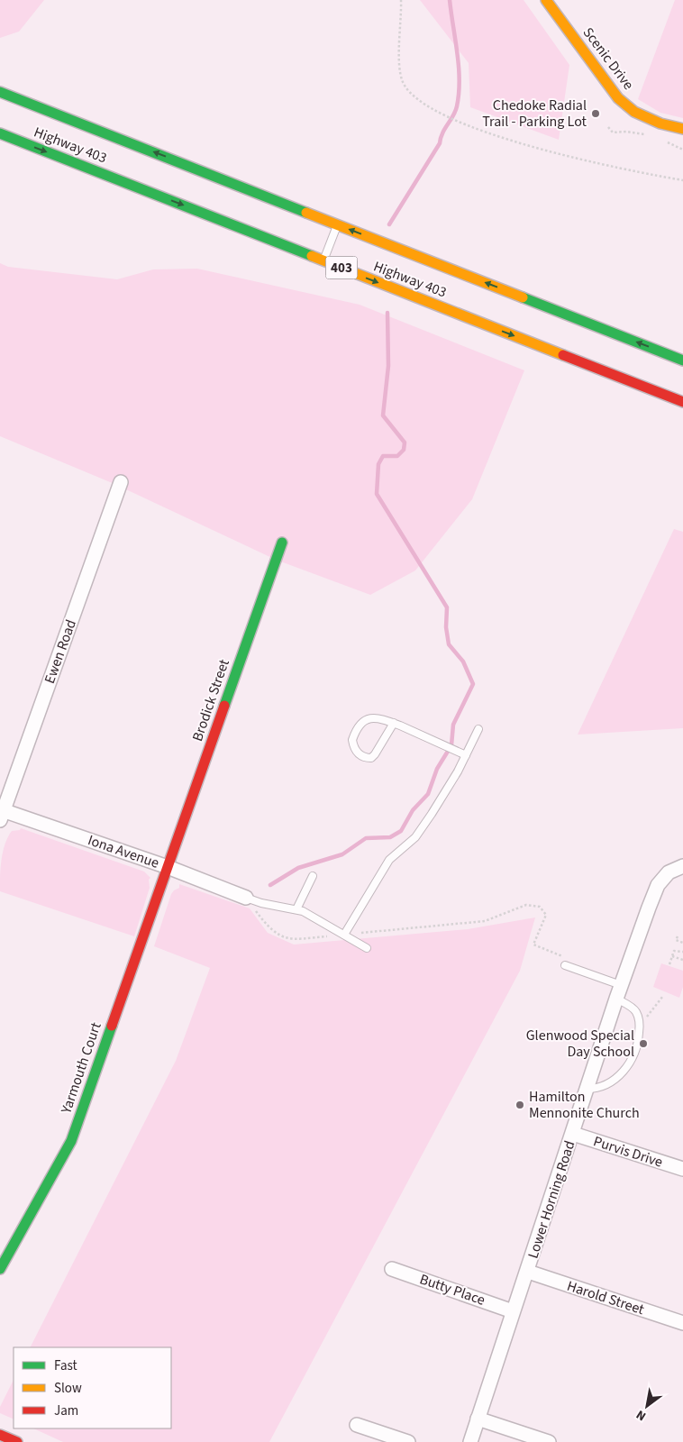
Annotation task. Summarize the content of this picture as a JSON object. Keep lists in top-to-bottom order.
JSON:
{
  "streets": {
    "main road": [
      "Scenic Drive",
      "Highway 403",
      "403",
      "Brodick Street",
      "Yarmouth Court"
    ],
    "street": [
      "Ewen Road",
      "Iona Avenue",
      "Purvis Drive",
      "Lower Horning Road",
      "Butty Place",
      "Harold Street"
    ]
  },
  "crossings": [
    ["Ewen Road", "Iona Avenue"],
    ["Brodick Street", "Iona Avenue"],
    ["Brodick Street", "Yarmouth Court"],
    ["Iona Avenue", "Yarmouth Court"],
    ["Purvis Drive", "Lower Horning Road"],
    ["Lower Horning Road", "Butty Place"],
    ["Lower Horning Road", "Harold Street"]
  ],
  "places": ["Chedoke Radial Trail - Parking Lot", "Glenwood Special Day School", "Hamilton Mennonite Church"],
  "legend": ["Fast", "Slow", "Jam"],
  "north": "bottom left"
}
